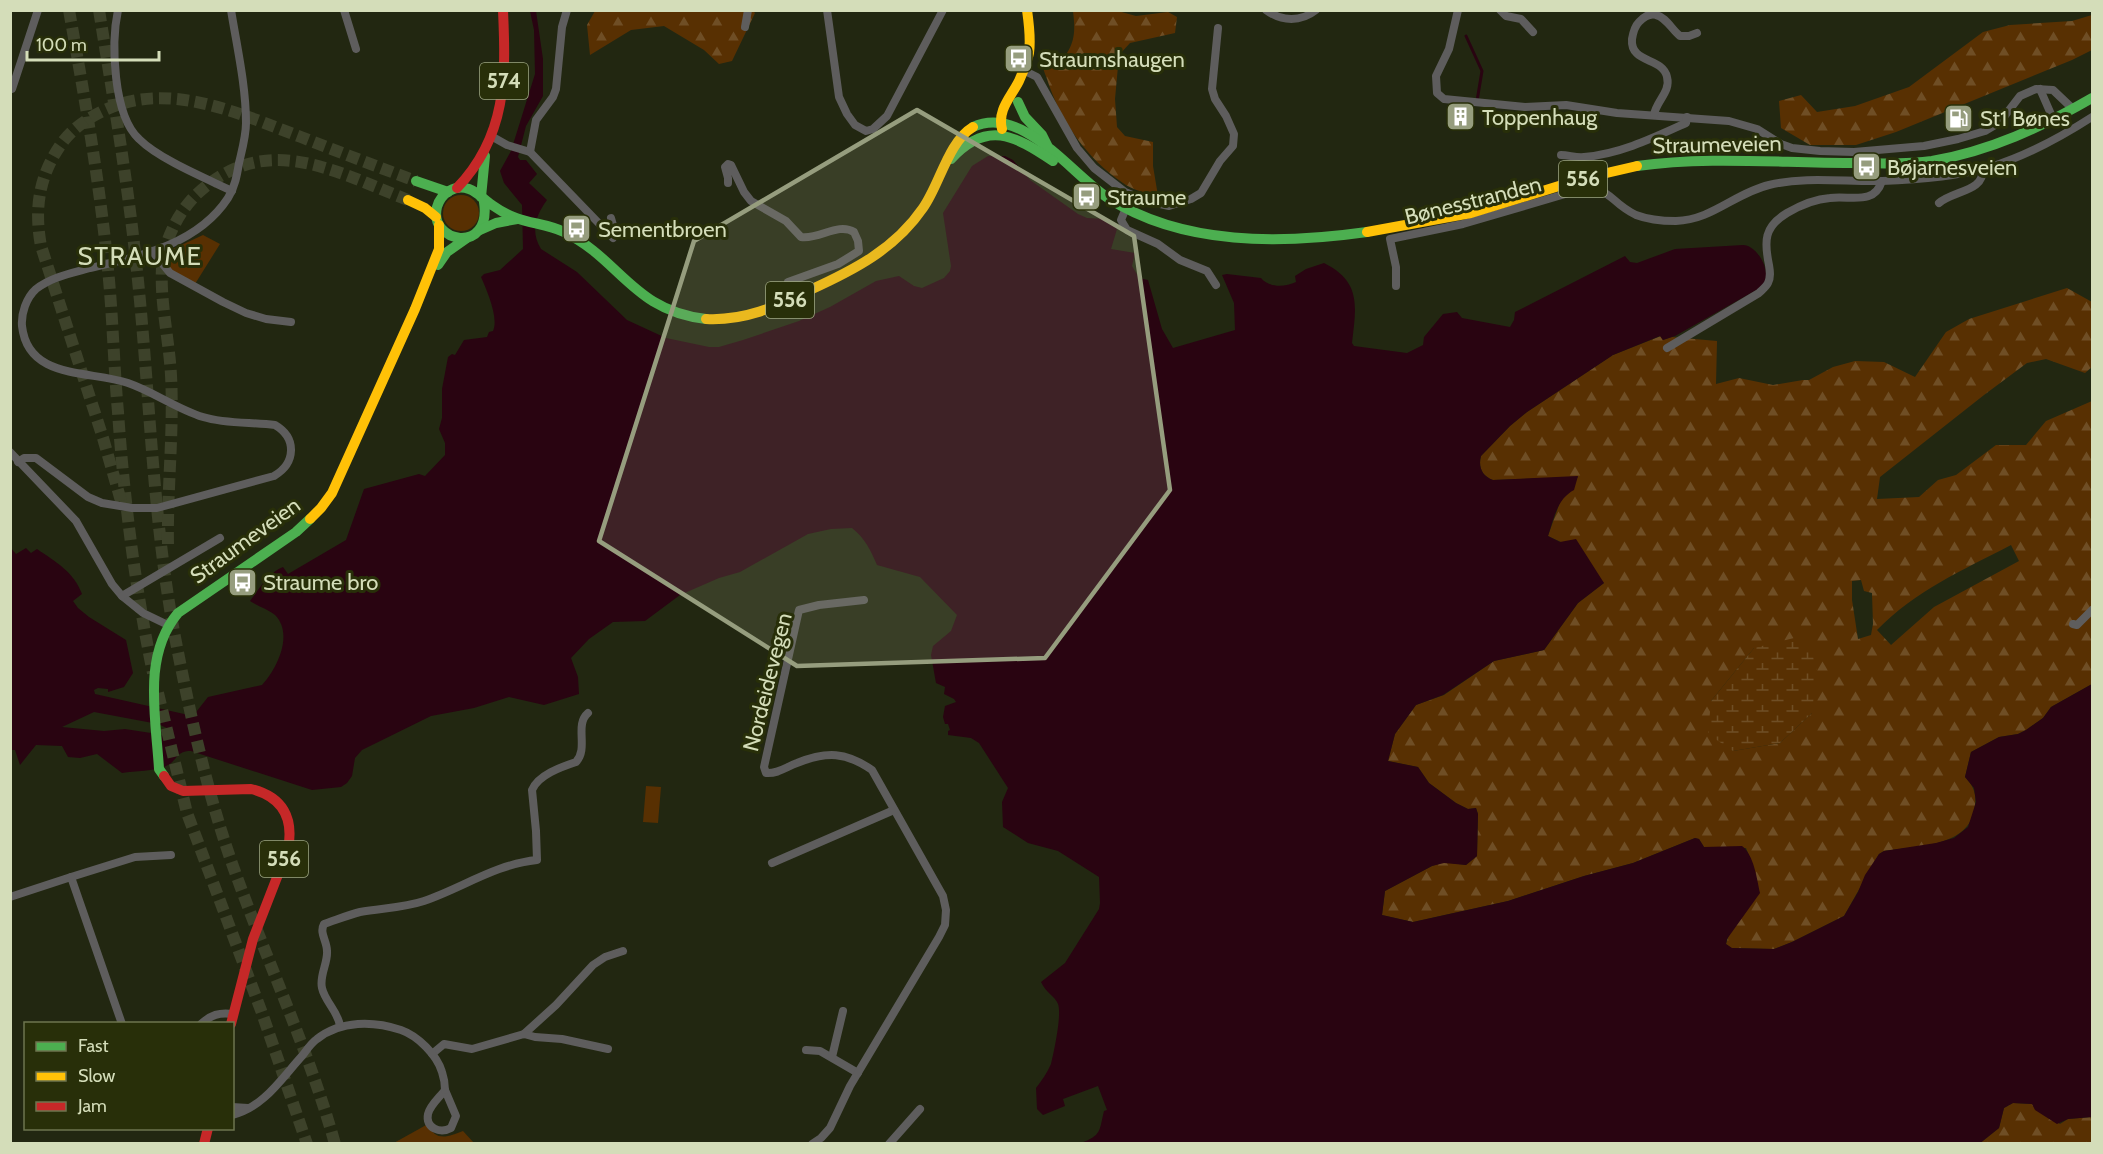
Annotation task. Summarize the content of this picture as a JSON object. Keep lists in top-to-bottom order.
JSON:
{
  "streets": {
    "main road": ["574", "Straumeveien", "556"],
    "street": ["Bønesstranden", "Nordeidevegen"]
  },
  "crossings": [
    ["574", "Straumeveien"],
    ["574", "556"],
    ["Straumeveien", "556"]
  ],
  "districts": ["STRAUME"],
  "places": {
    "bus stop": [
      "Straumshaugen",
      "Bøjarnesveien",
      "Straume",
      "Sementbroen",
      "Straume bro"
    ],
    "building": ["Toppenhaug"],
    "fuel station": ["St1 Bønes"]
  },
  "legend": ["Fast", "Slow", "Jam"],
  "scale_bar": "100 m"
}
